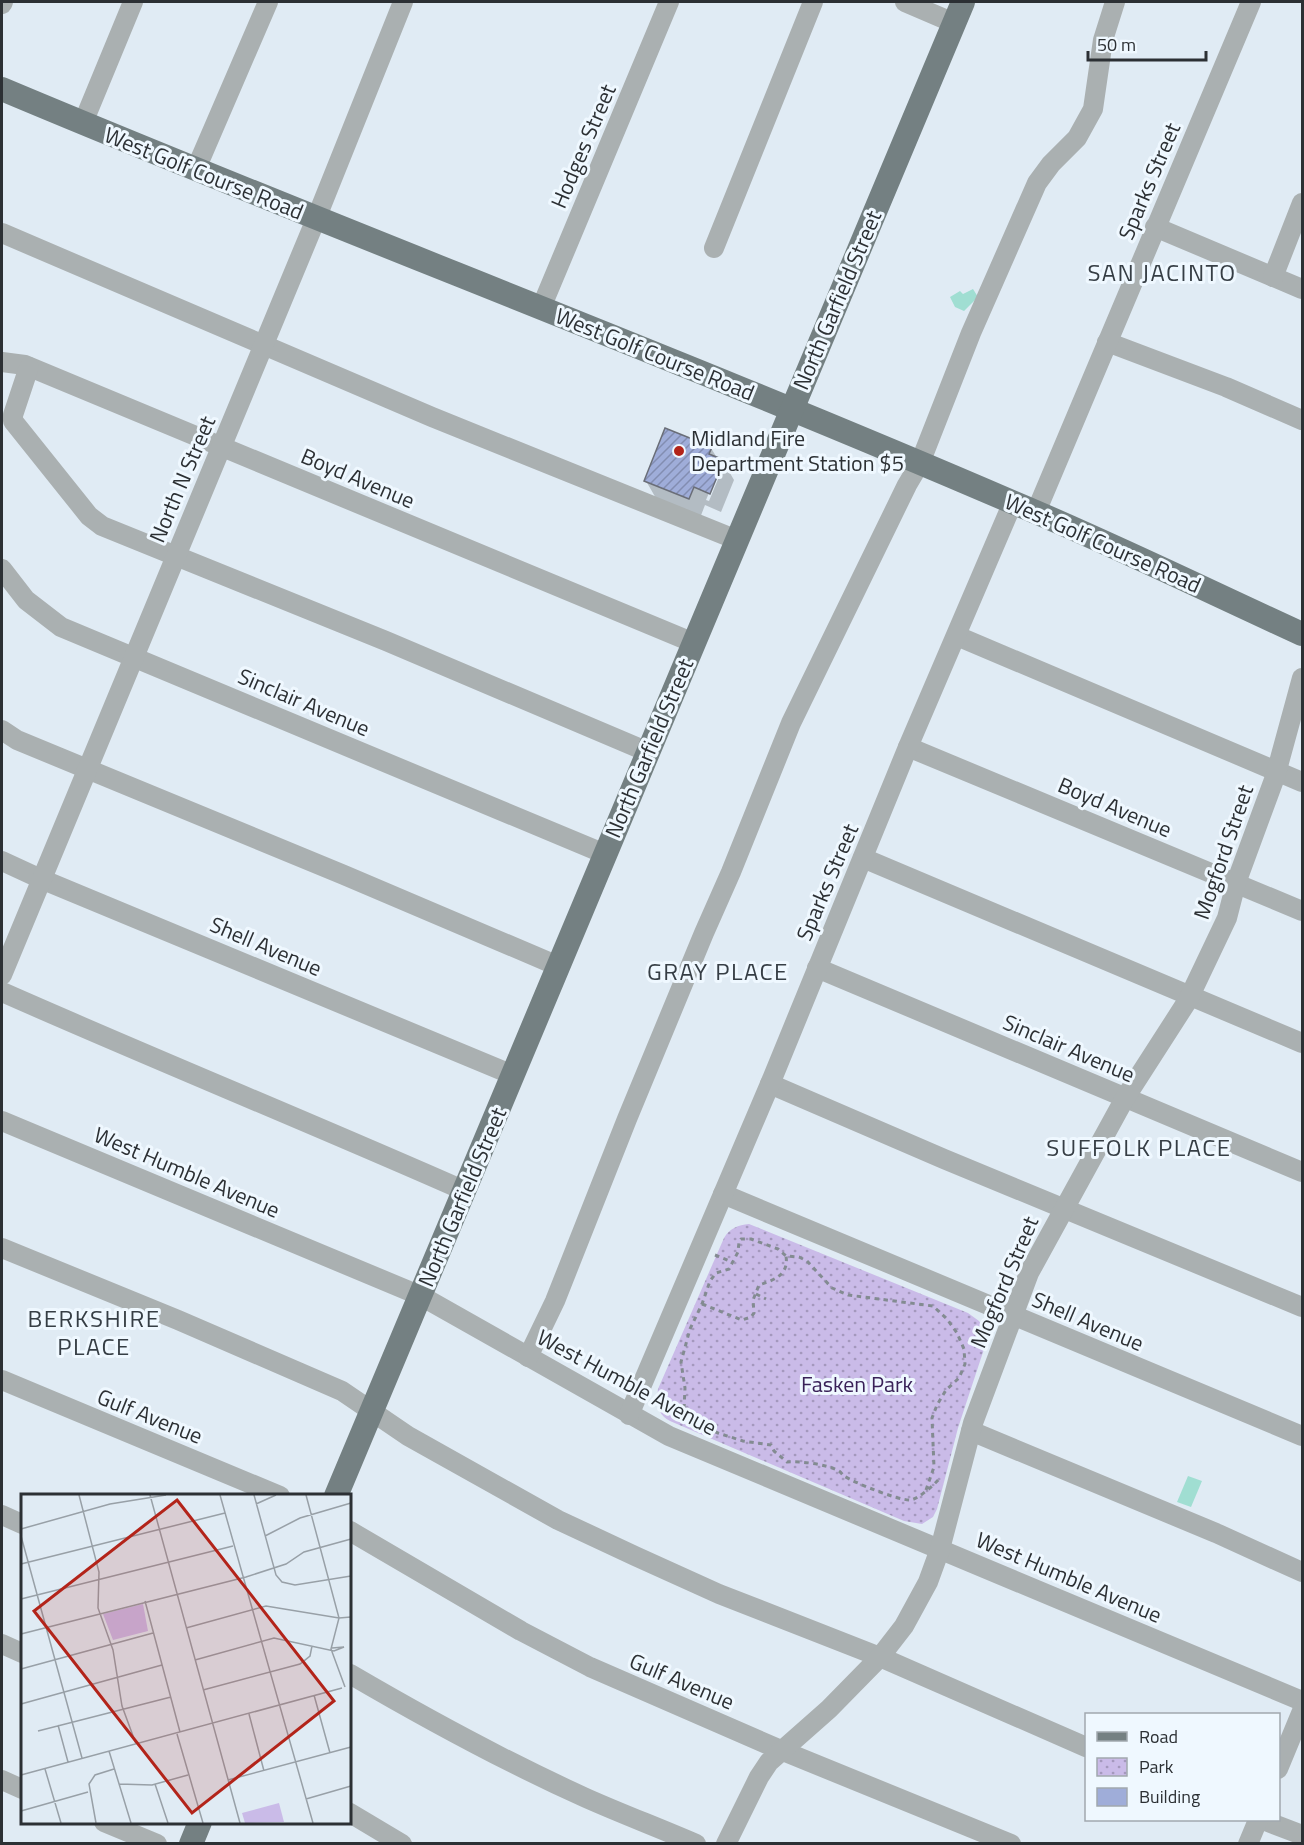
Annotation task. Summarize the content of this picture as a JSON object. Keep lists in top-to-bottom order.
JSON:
{
  "streets": {
    "main road": ["West Golf Course Road", "North Garfield Street"],
    "street": [
      "Hodges Street",
      "Sparks Street",
      "Boyd Avenue",
      "North N Street",
      "Sinclair Avenue",
      "Mogford Street",
      "Shell Avenue",
      "West Humble Avenue",
      "Gulf Avenue"
    ]
  },
  "crossings": [
    ["Hodges Street", "West Golf Course Road"],
    ["West Golf Course Road", "Sparks Street"],
    ["West Golf Course Road", "North Garfield Street"],
    ["West Golf Course Road", "North N Street"],
    ["Sparks Street", "Boyd Avenue"],
    ["Sparks Street", "Sinclair Avenue"],
    ["Sparks Street", "Shell Avenue"],
    ["Sparks Street", "West Humble Avenue"],
    ["North Garfield Street", "Boyd Avenue"],
    ["North Garfield Street", "Sinclair Avenue"],
    ["North Garfield Street", "Shell Avenue"],
    ["North Garfield Street", "West Humble Avenue"],
    ["Boyd Avenue", "North N Street"],
    ["Boyd Avenue", "Mogford Street"],
    ["North N Street", "Sinclair Avenue"],
    ["North N Street", "Shell Avenue"],
    ["Sinclair Avenue", "Mogford Street"],
    ["Mogford Street", "Shell Avenue"],
    ["Mogford Street", "West Humble Avenue"],
    ["Mogford Street", "Gulf Avenue"]
  ],
  "districts": [
    "SAN JACINTO",
    "GRAY PLACE",
    "SUFFOLK PLACE",
    "BERKSHIRE PLACE"
  ],
  "parks": ["Fasken Park"],
  "places": ["Midland Fire Department Station $5"],
  "legend": ["Road", "Park", "Building"],
  "scale_bar": "50 m"
}
